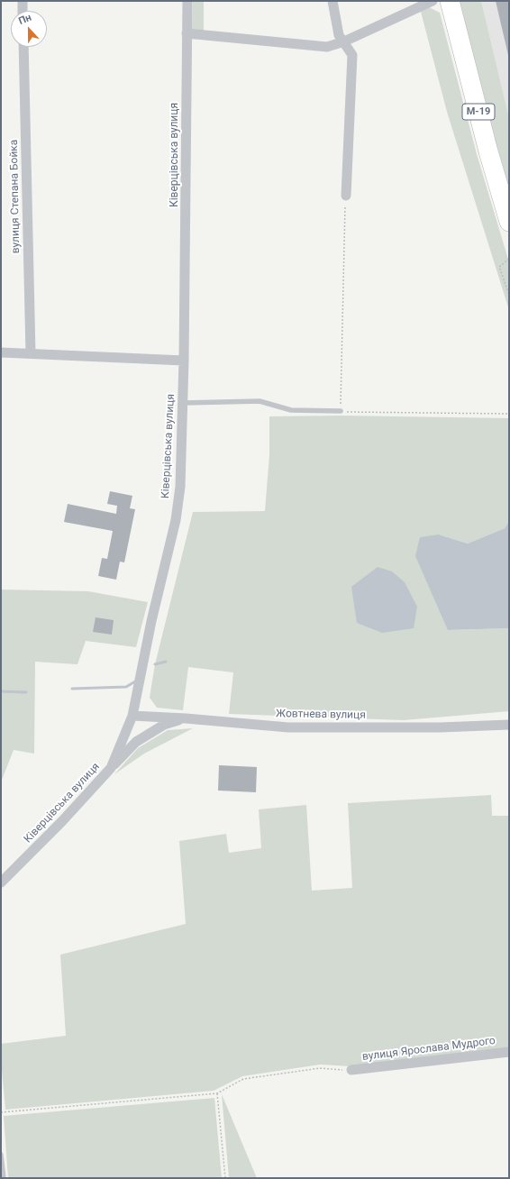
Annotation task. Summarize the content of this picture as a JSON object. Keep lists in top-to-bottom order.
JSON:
{
  "streets": {
    "highway": ["М-19"],
    "street": [
      "Ківерцівська вулиця",
      "вулиця Степана Бойка",
      "Жовтнева вулиця",
      "вулиця Ярослава Мудрого"
    ]
  },
  "crossings": [
    ["Ківерцівська вулиця", "Жовтнева вулиця"]
  ],
  "north": "top"
}
